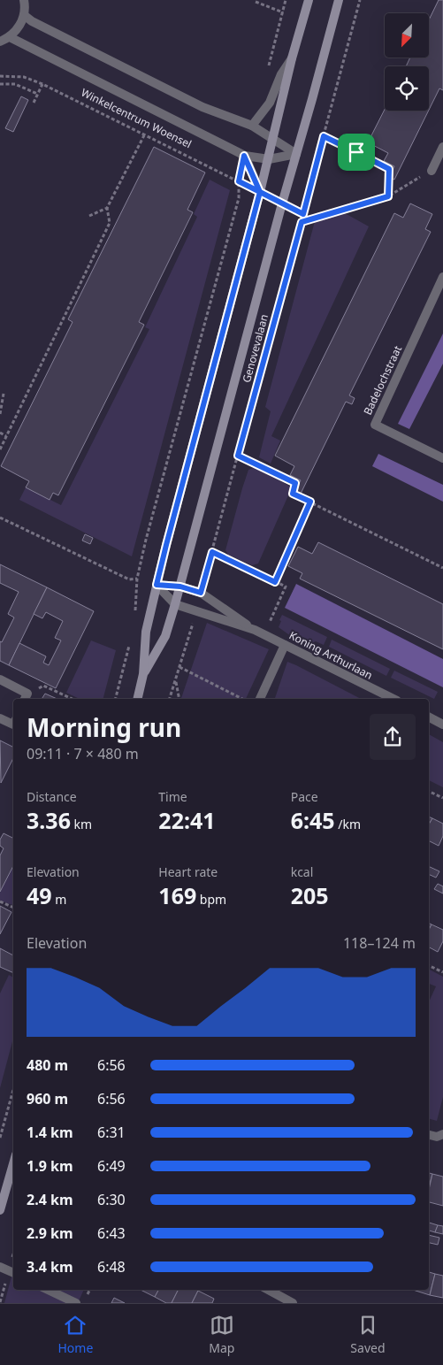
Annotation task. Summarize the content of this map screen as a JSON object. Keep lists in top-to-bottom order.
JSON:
{
  "streets": {
    "main road": ["Genovevalaan"],
    "street": ["Winkelcentrum Woensel", "Badelochstraat", "Koning Arthurlaan"]
  },
  "crossings": [
    ["Winkelcentrum Woensel", "Genovevalaan"],
    ["Genovevalaan", "Koning Arthurlaan"]
  ],
  "north": "bottom left",
  "page": {
    "heading": ["Morning run", "09:11 · 7 × 480 m"],
    "stats": [
      ["Distance", "3.36 km"],
      ["Time", "22:41"],
      ["Pace", "6:45 /km"],
      ["Elevation", "49 m"],
      ["Heart rate", "169 bpm"],
      ["kcal", "205"]
    ],
    "chart": ["Elevation", "118–124 m"],
    "list": [
      {
        "name": "480 m",
        "note": "6:56"
      },
      {
        "name": "960 m",
        "note": "6:56"
      },
      {
        "name": "1.4 km",
        "note": "6:31"
      },
      {
        "name": "1.9 km",
        "note": "6:49"
      },
      {
        "name": "2.4 km",
        "note": "6:30"
      },
      {
        "name": "2.9 km",
        "note": "6:43"
      },
      {
        "name": "3.4 km",
        "note": "6:48"
      }
    ],
    "tabs": ["Home", "Map", "Saved"]
  }
}
